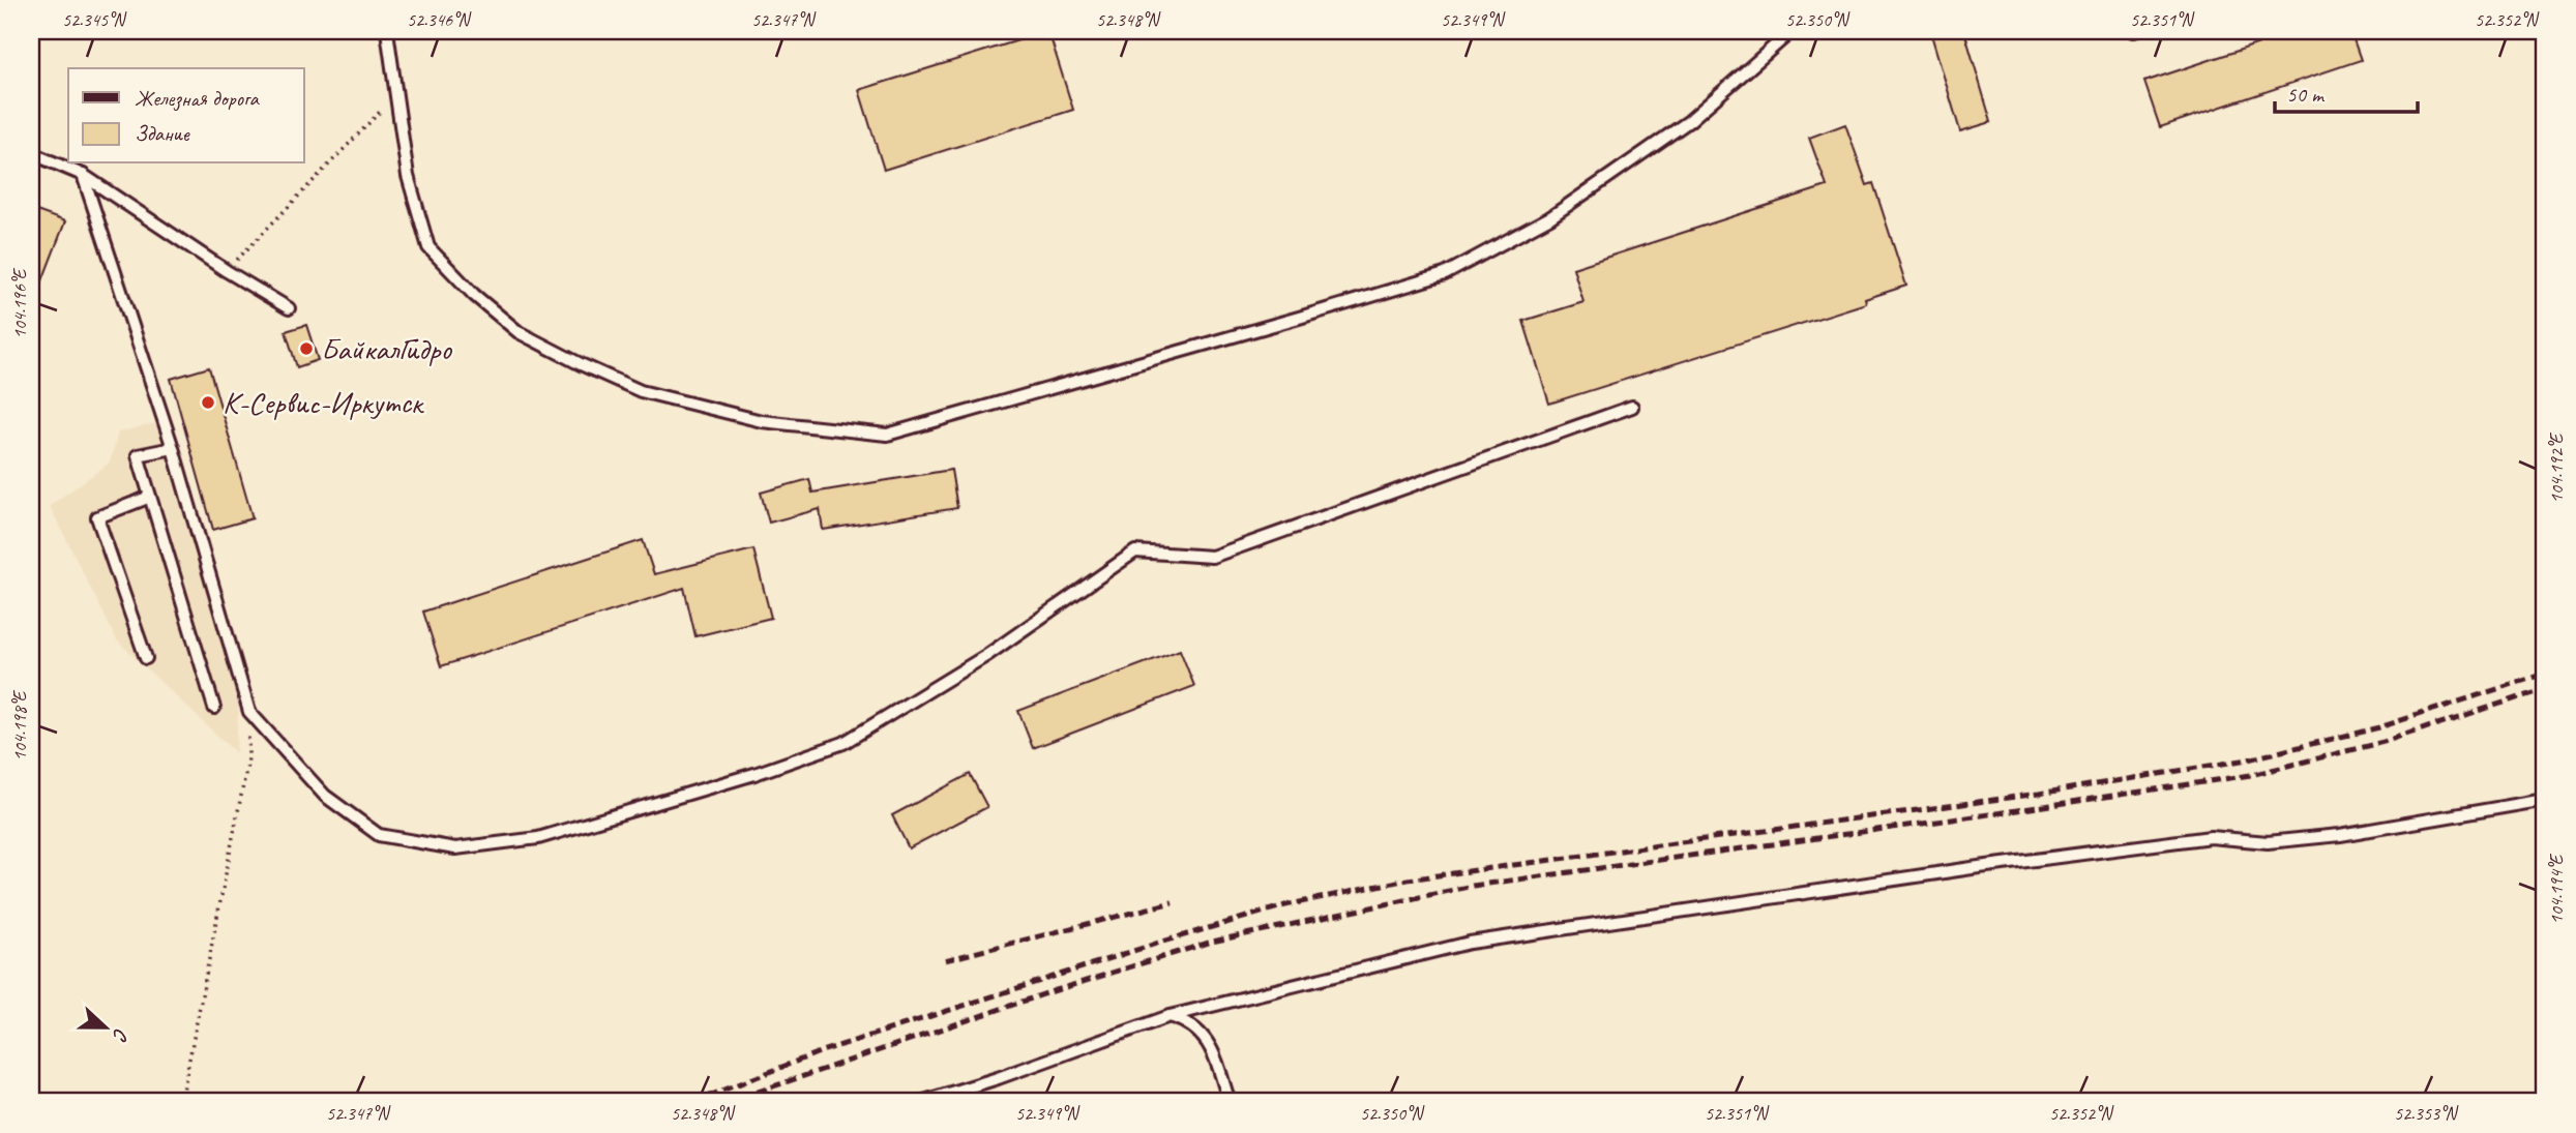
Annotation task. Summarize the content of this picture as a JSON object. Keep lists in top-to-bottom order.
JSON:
{
  "places": ["БайкалГидро", "К-Сервис-Иркутск"],
  "legend": ["Железная дорога", "Здание"],
  "scale_bar": "50 m",
  "north": "right",
  "coordinates": [
    "52.345°N",
    "52.346°N",
    "52.347°N",
    "52.348°N",
    "52.349°N",
    "52.350°N",
    "52.351°N",
    "52.352°N",
    "104.196°E",
    "104.192°E",
    "104.198°E",
    "104.194°E",
    "52.353°N"
  ]
}
